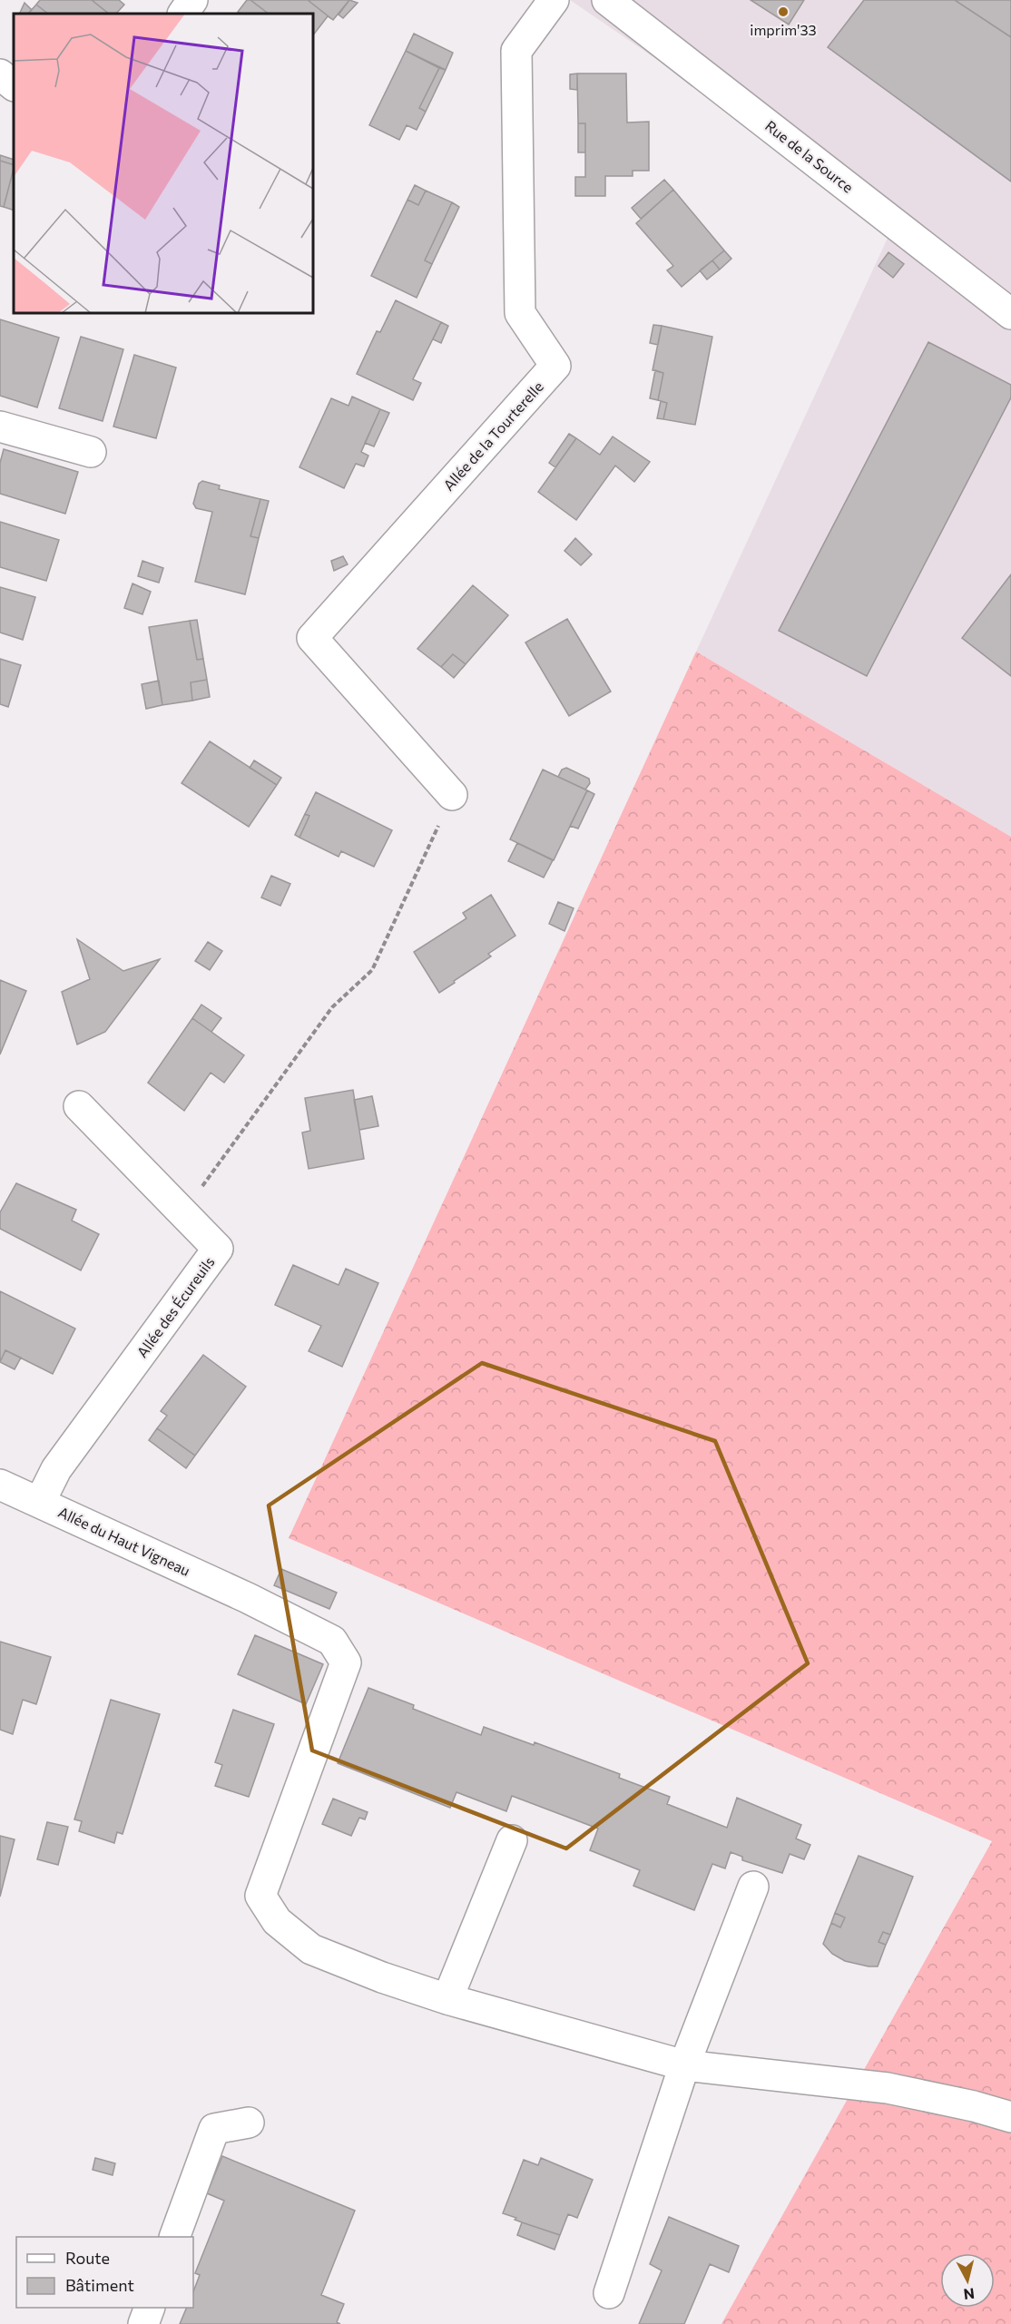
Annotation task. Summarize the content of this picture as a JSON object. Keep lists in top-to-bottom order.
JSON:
{
  "streets": {
    "street": [
      "Rue de la Source",
      "Allée de la Tourterelle",
      "Allée des Écureuils",
      "Allée du Haut Vigneau"
    ]
  },
  "crossings": [
    ["Allée des Écureuils", "Allée du Haut Vigneau"]
  ],
  "places": ["imprim'33"],
  "legend": ["Route", "Bâtiment"],
  "north": "bottom"
}
